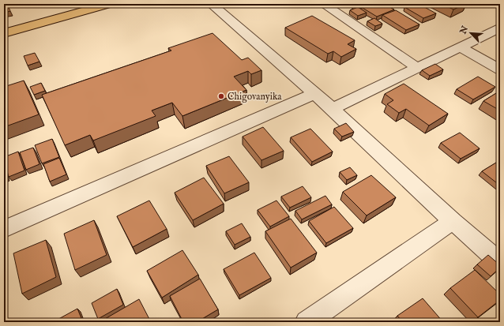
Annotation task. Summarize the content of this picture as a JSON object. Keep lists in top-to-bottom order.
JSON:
{
  "places": ["Chigovanyika"],
  "north": "top left"
}
